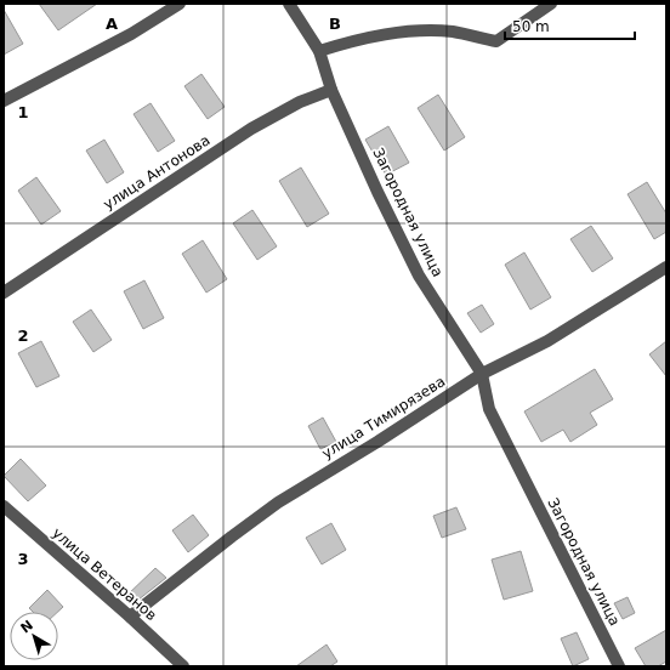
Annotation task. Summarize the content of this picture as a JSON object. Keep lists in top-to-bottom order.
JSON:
{
  "streets": {
    "street": [
      "улица Антонова",
      "Загородная улица",
      "улица Тимирязева",
      "улица Ветеранов"
    ]
  },
  "crossings": [
    ["улица Антонова", "Загородная улица"],
    ["Загородная улица", "улица Тимирязева"],
    ["улица Тимирязева", "улица Ветеранов"]
  ],
  "scale_bar": "50 m",
  "north": "top left",
  "grid": {
    "columns": ["A", "B"],
    "rows": ["1", "2", "3"]
  }
}
